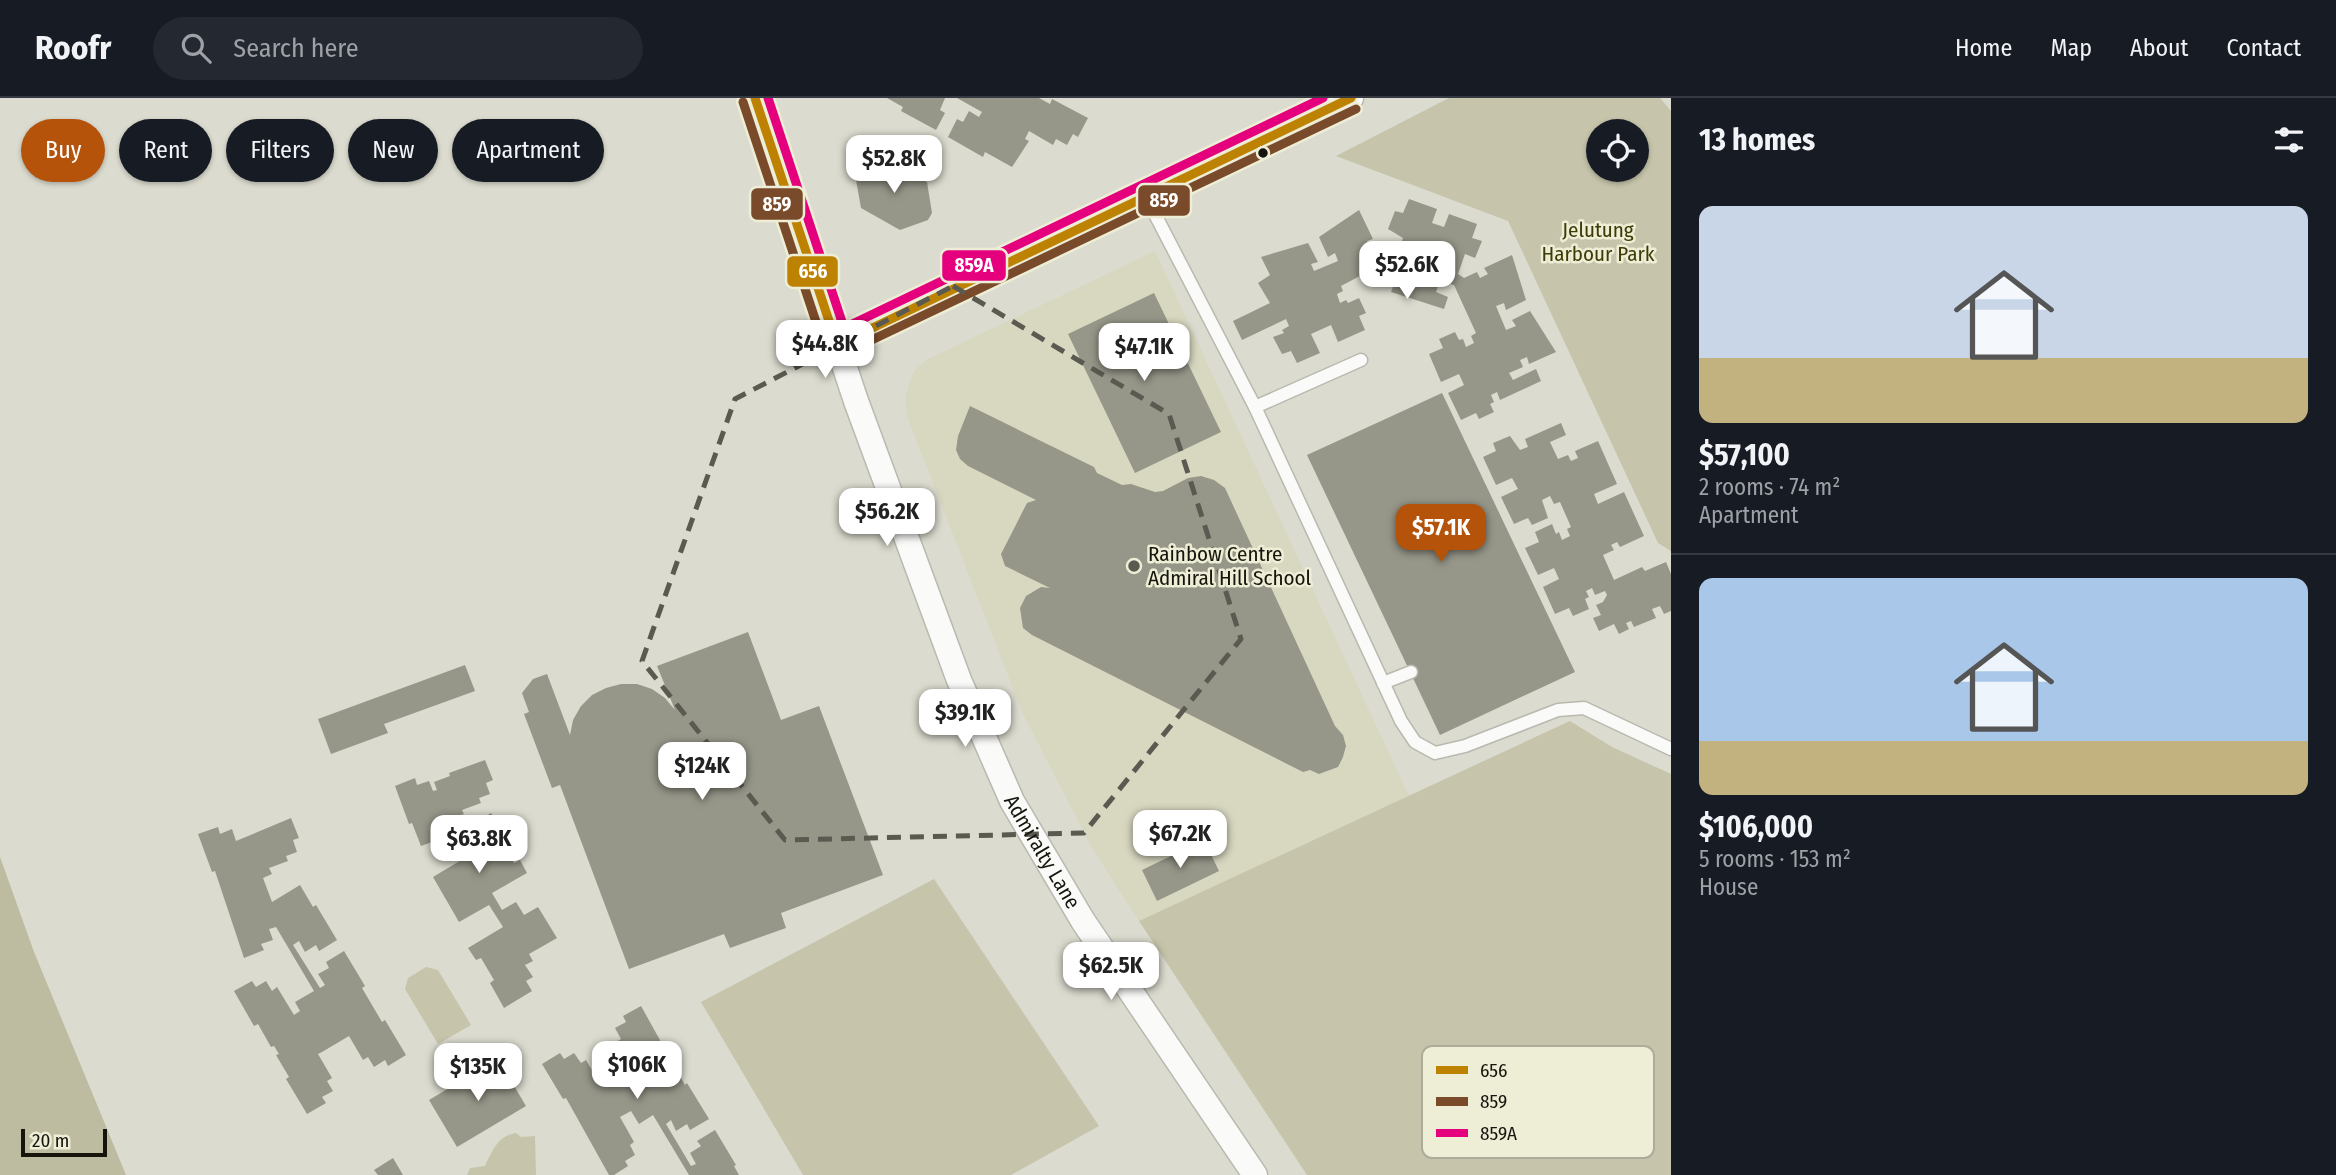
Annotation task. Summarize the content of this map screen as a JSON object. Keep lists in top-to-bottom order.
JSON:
{
  "streets": {
    "street": ["Admiralty Lane"]
  },
  "parks": ["Jelutung Harbour Park"],
  "places": ["Rainbow Centre Admiral Hill School"],
  "lines": ["transit line 656", "transit line 859A", "transit line 859"],
  "legend": ["656", "859", "859A"],
  "scale_bar": "20 m",
  "page": {
    "header": "Roofr",
    "search": "Search here",
    "nav": [
      "Home",
      "Map",
      "About",
      "Contact"
    ],
    "heading": "13 homes",
    "chip": [
      "Buy",
      "Rent",
      "Filters",
      "New",
      "Apartment"
    ],
    "price": [
      "$52.8K",
      "$52.6K",
      "$44.8K",
      "$47.1K",
      "$56.2K",
      "$57.1K",
      "$39.1K",
      "$124K",
      "$67.2K",
      "$63.8K",
      "$62.5K",
      "$106K",
      "$135K"
    ],
    "list": [
      {
        "name": "$57,100",
        "note": "2 rooms · 74 m² · Apartment"
      },
      {
        "name": "$106,000",
        "note": "5 rooms · 153 m² · House"
      }
    ],
    "scale": "20 m"
  }
}
